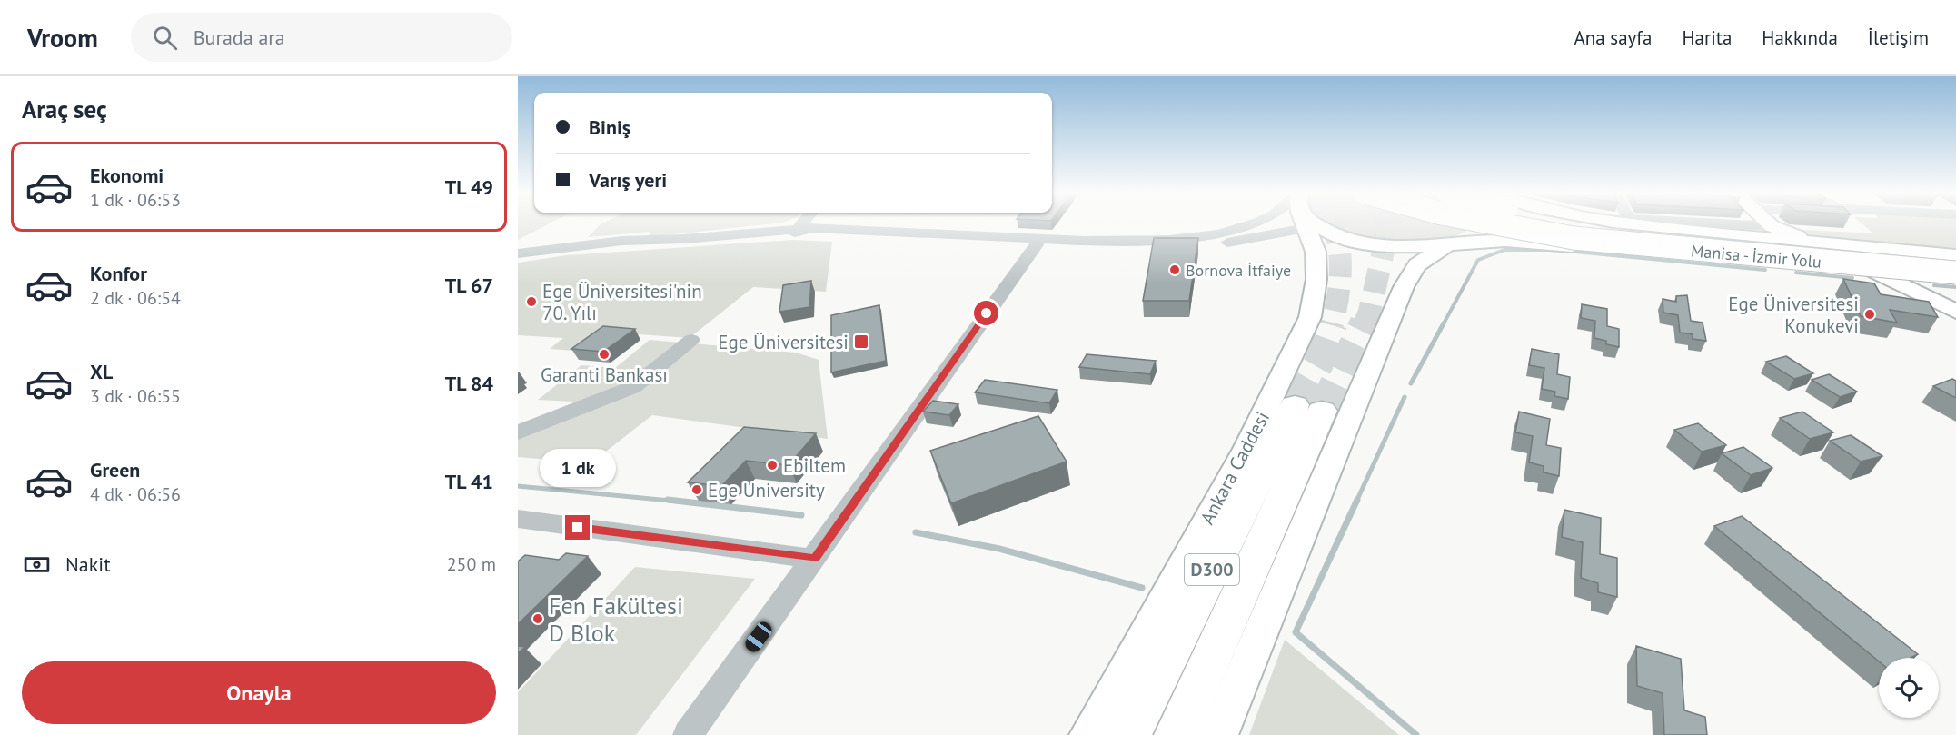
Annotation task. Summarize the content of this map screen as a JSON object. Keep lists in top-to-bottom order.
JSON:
{
  "streets": {
    "highway": ["Manisa - İzmir Yolu", "Ankara Caddesi", "D300"]
  },
  "places": {
    "other": [
      "Bornova İtfaiye",
      "Ege Üniversitesi'nin 70. Yılı",
      "Ege Üniversitesi Konukevi",
      "Garanti Bankası",
      "Ebiltem",
      "Ege University",
      "Fen Fakültesi D Blok"
    ],
    "transit": ["Ege Üniversitesi"]
  },
  "page": {
    "header": "Vroom",
    "search": "Burada ara",
    "nav": [
      "Ana sayfa",
      "Harita",
      "Hakkında",
      "İletişim"
    ],
    "heading": "Araç seç",
    "banner": ["Biniş", "Varış yeri"],
    "list": [
      {
        "name": "Ekonomi",
        "note": "1 dk · 06:53",
        "value": "TL 49"
      },
      {
        "name": "Konfor",
        "note": "2 dk · 06:54",
        "value": "TL 67"
      },
      {
        "name": "XL",
        "note": "3 dk · 06:55",
        "value": "TL 84"
      },
      {
        "name": "Green",
        "note": "4 dk · 06:56",
        "value": "TL 41"
      }
    ],
    "bubble": "1 dk",
    "pay": ["Nakit", "250 m"],
    "buttons": "Onayla"
  }
}
